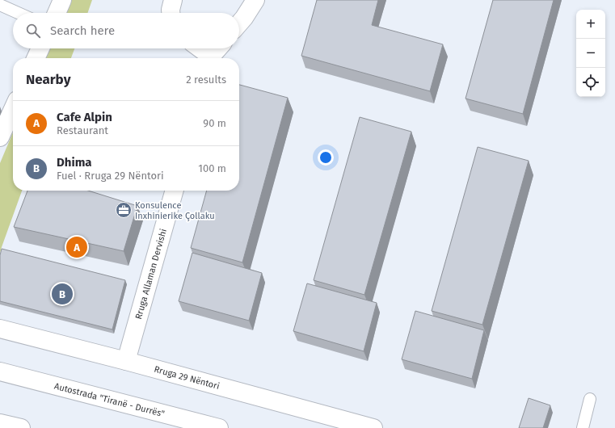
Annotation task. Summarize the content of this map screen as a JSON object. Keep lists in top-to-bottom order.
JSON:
{
  "streets": {
    "main road": ["Rruga Allaman Dervishi", "Rruga 29 Nëntori", "Autostrada \"Tiranë - Durrës\""]
  },
  "crossings": [
    ["Rruga Allaman Dervishi", "Rruga 29 Nëntori"]
  ],
  "places": {
    "office": ["Konsulence Inxhinierike Çollaku"]
  },
  "page": {
    "map_buttons": ["+", "−"],
    "search": "Search here",
    "heading": ["Nearby", "2 results"],
    "list": [
      {
        "mark": "A",
        "name": "Cafe Alpin",
        "note": "Restaurant",
        "value": "90 m"
      },
      {
        "mark": "B",
        "name": "Dhima",
        "note": "Fuel · Rruga 29 Nëntori",
        "value": "100 m"
      }
    ],
    "pins": ["A", "B"]
  }
}
